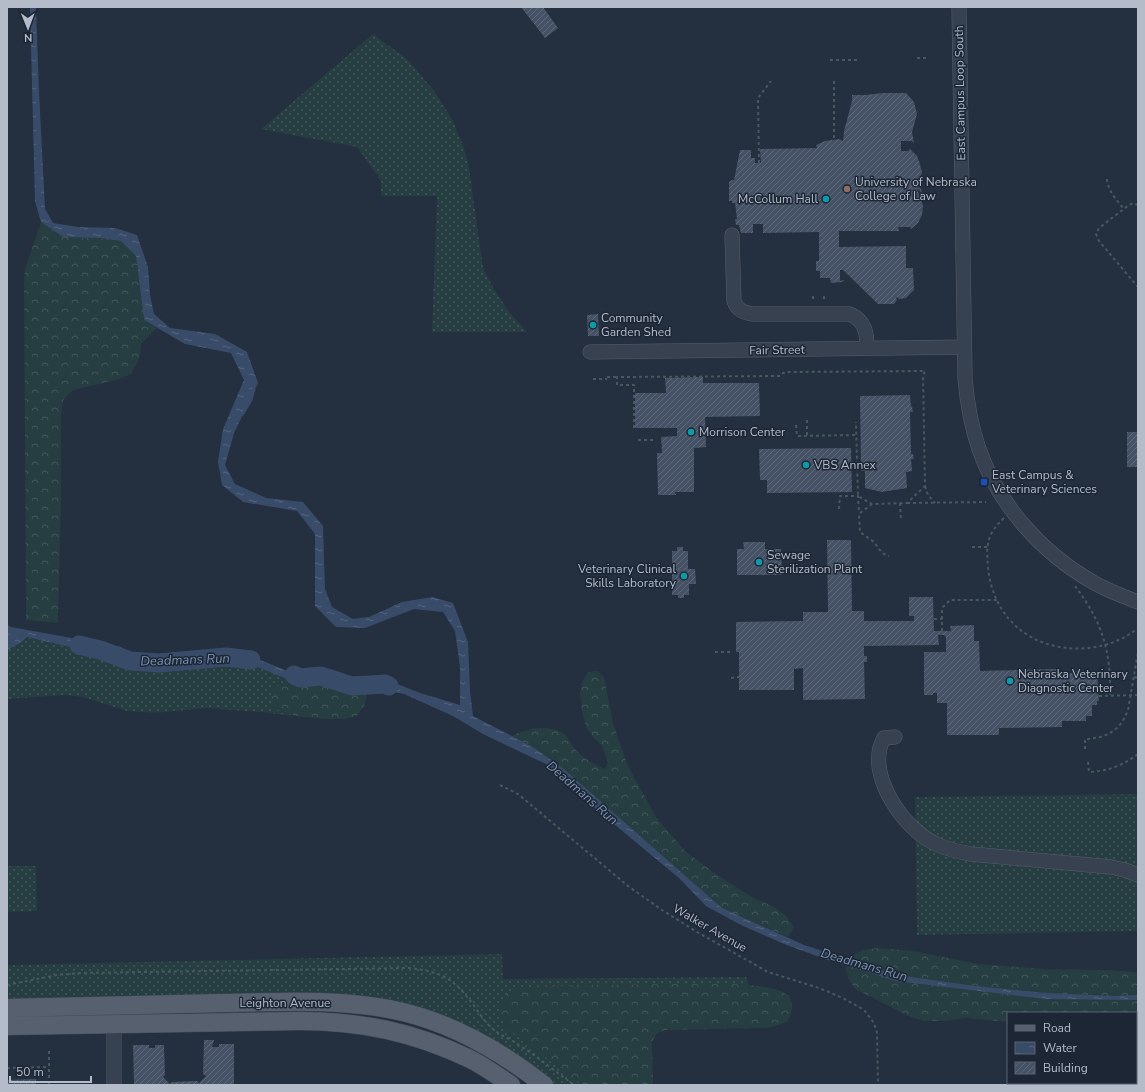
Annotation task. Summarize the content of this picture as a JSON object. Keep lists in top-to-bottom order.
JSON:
{
  "streets": {
    "main road": ["Leighton Avenue"],
    "lane": ["East Campus Loop South", "Fair Street"],
    "path": ["Walker Avenue"]
  },
  "crossings": [
    ["East Campus Loop South", "Fair Street"]
  ],
  "water": ["Deadmans Run"],
  "places": {
    "other": [
      "University of Nebraska College of Law",
      "McCollum Hall",
      "Community Garden Shed",
      "Morrison Center",
      "VBS Annex",
      "Sewage Sterilization Plant",
      "Veterinary Clinical Skills Laboratory",
      "Nebraska Veterinary Diagnostic Center"
    ],
    "transit": ["East Campus & Veterinary Sciences"]
  },
  "legend": ["Road", "Water", "Building"],
  "scale_bar": "50 m",
  "north": "bottom"
}
